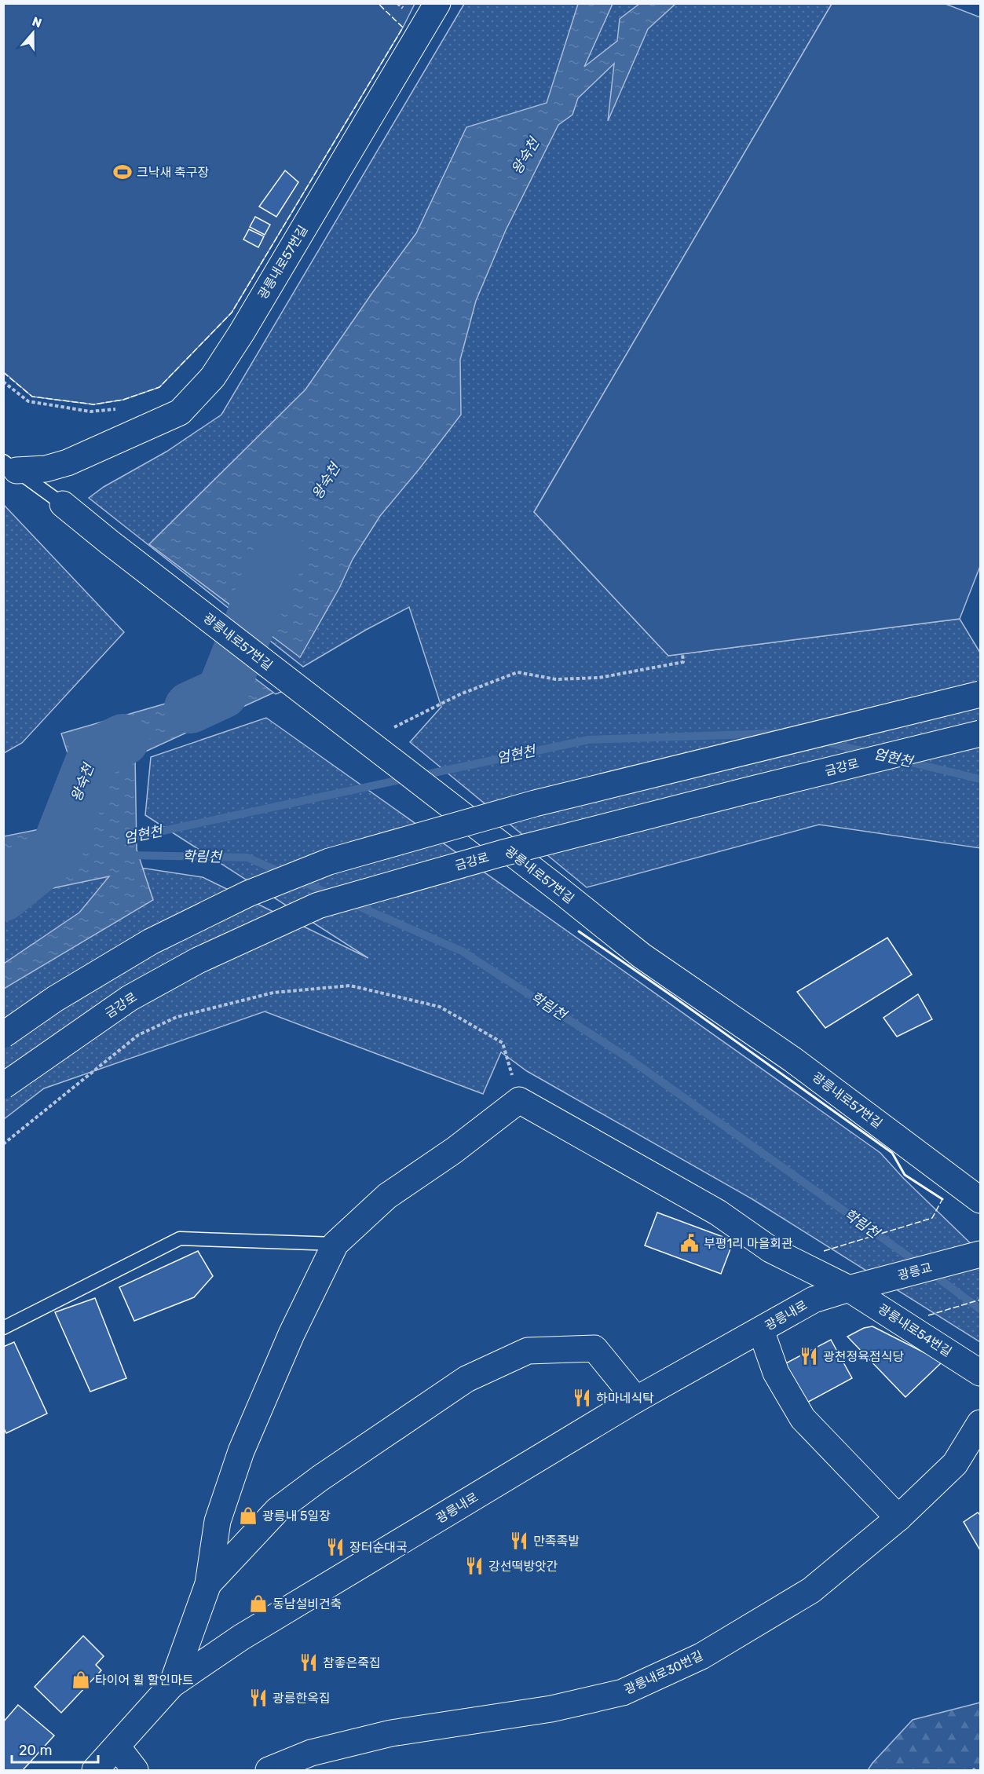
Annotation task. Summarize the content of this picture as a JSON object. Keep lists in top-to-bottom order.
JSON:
{
  "streets": {
    "street": [
      "광릉내로57번길",
      "금강로",
      "광릉교",
      "광릉내로",
      "광릉내로54번길",
      "광릉내로30번길"
    ]
  },
  "crossings": [
    ["광릉교", "광릉내로"],
    ["광릉교", "광릉내로54번길"],
    ["광릉내로", "광릉내로54번길"]
  ],
  "water": ["왕숙천", "엄현천", "학림천"],
  "places": {
    "sports": ["크낙새 축구장"],
    "public building": ["부평1리 마을회관"],
    "restaurant": [
      "광천정육점식당",
      "하마네식탁",
      "만족족발",
      "장터순대국",
      "강선떡방앗간",
      "참좋은죽집",
      "광릉한옥집"
    ],
    "shop": ["광릉내 5일장", "동남설비건축", "타이어 휠 할인마트"]
  },
  "scale_bar": "20 m",
  "north": "top"
}
